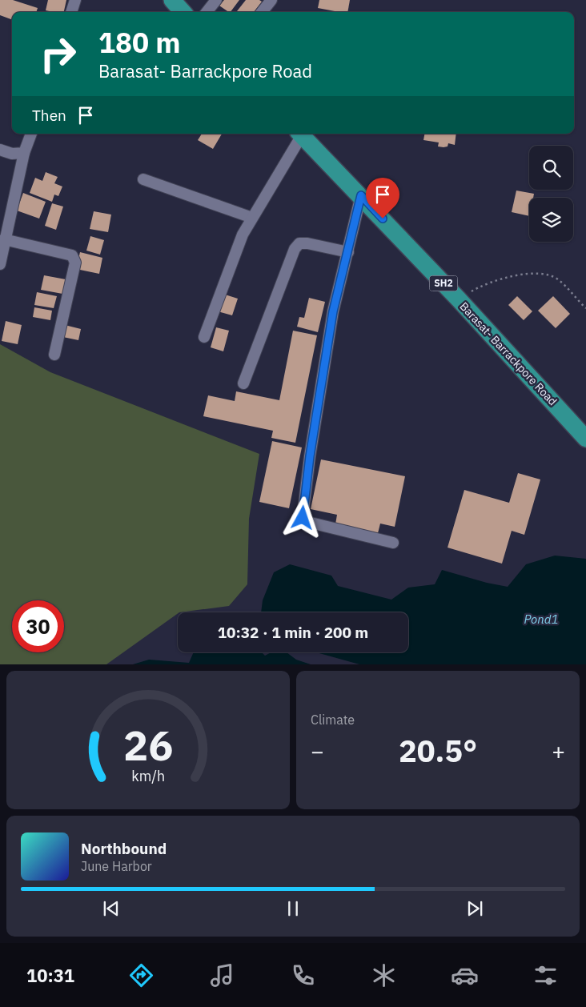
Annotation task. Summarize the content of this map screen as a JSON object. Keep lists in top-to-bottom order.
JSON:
{
  "streets": {
    "main road": ["SH2", "Barasat- Barrackpore Road"]
  },
  "water": ["Pond1"],
  "page": {
    "turn": ["180 m", "Barasat- Barrackpore Road"],
    "then": "Then",
    "limit": "30",
    "trip": "10:32 · 1 min · 200 m",
    "tile": "Climate",
    "heat": ["−", "20.5°", "+"],
    "song": ["Northbound", "June Harbor"],
    "tabs": "10:31",
    "gauge": ["26", "km/h"]
  }
}
